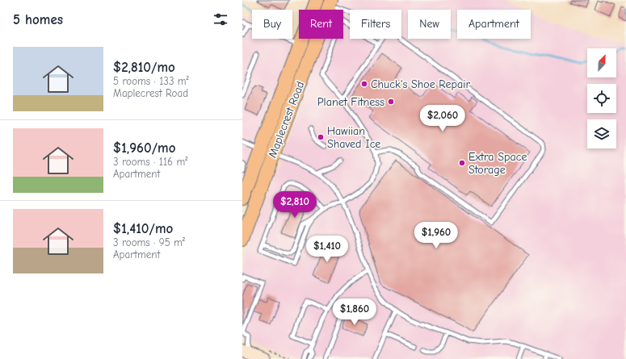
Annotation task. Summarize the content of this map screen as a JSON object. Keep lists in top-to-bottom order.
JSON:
{
  "streets": {
    "main road": ["Maplecrest Road"]
  },
  "places": [
    "Chuck's Shoe Repair",
    "Planet Fitness",
    "Hawiian Shaved Ice",
    "Extra Space Storage"
  ],
  "north": "top right",
  "page": {
    "heading": "5 homes",
    "chip": [
      "Buy",
      "Rent",
      "Filters",
      "New",
      "Apartment"
    ],
    "list": [
      {
        "name": "$2,810/mo",
        "note": "5 rooms · 133 m² · Maplecrest Road"
      },
      {
        "name": "$1,960/mo",
        "note": "3 rooms · 116 m² · Apartment"
      },
      {
        "name": "$1,410/mo",
        "note": "3 rooms · 95 m² · Apartment"
      }
    ],
    "price": [
      "$2,060",
      "$2,810",
      "$1,960",
      "$1,410",
      "$1,860"
    ]
  }
}
